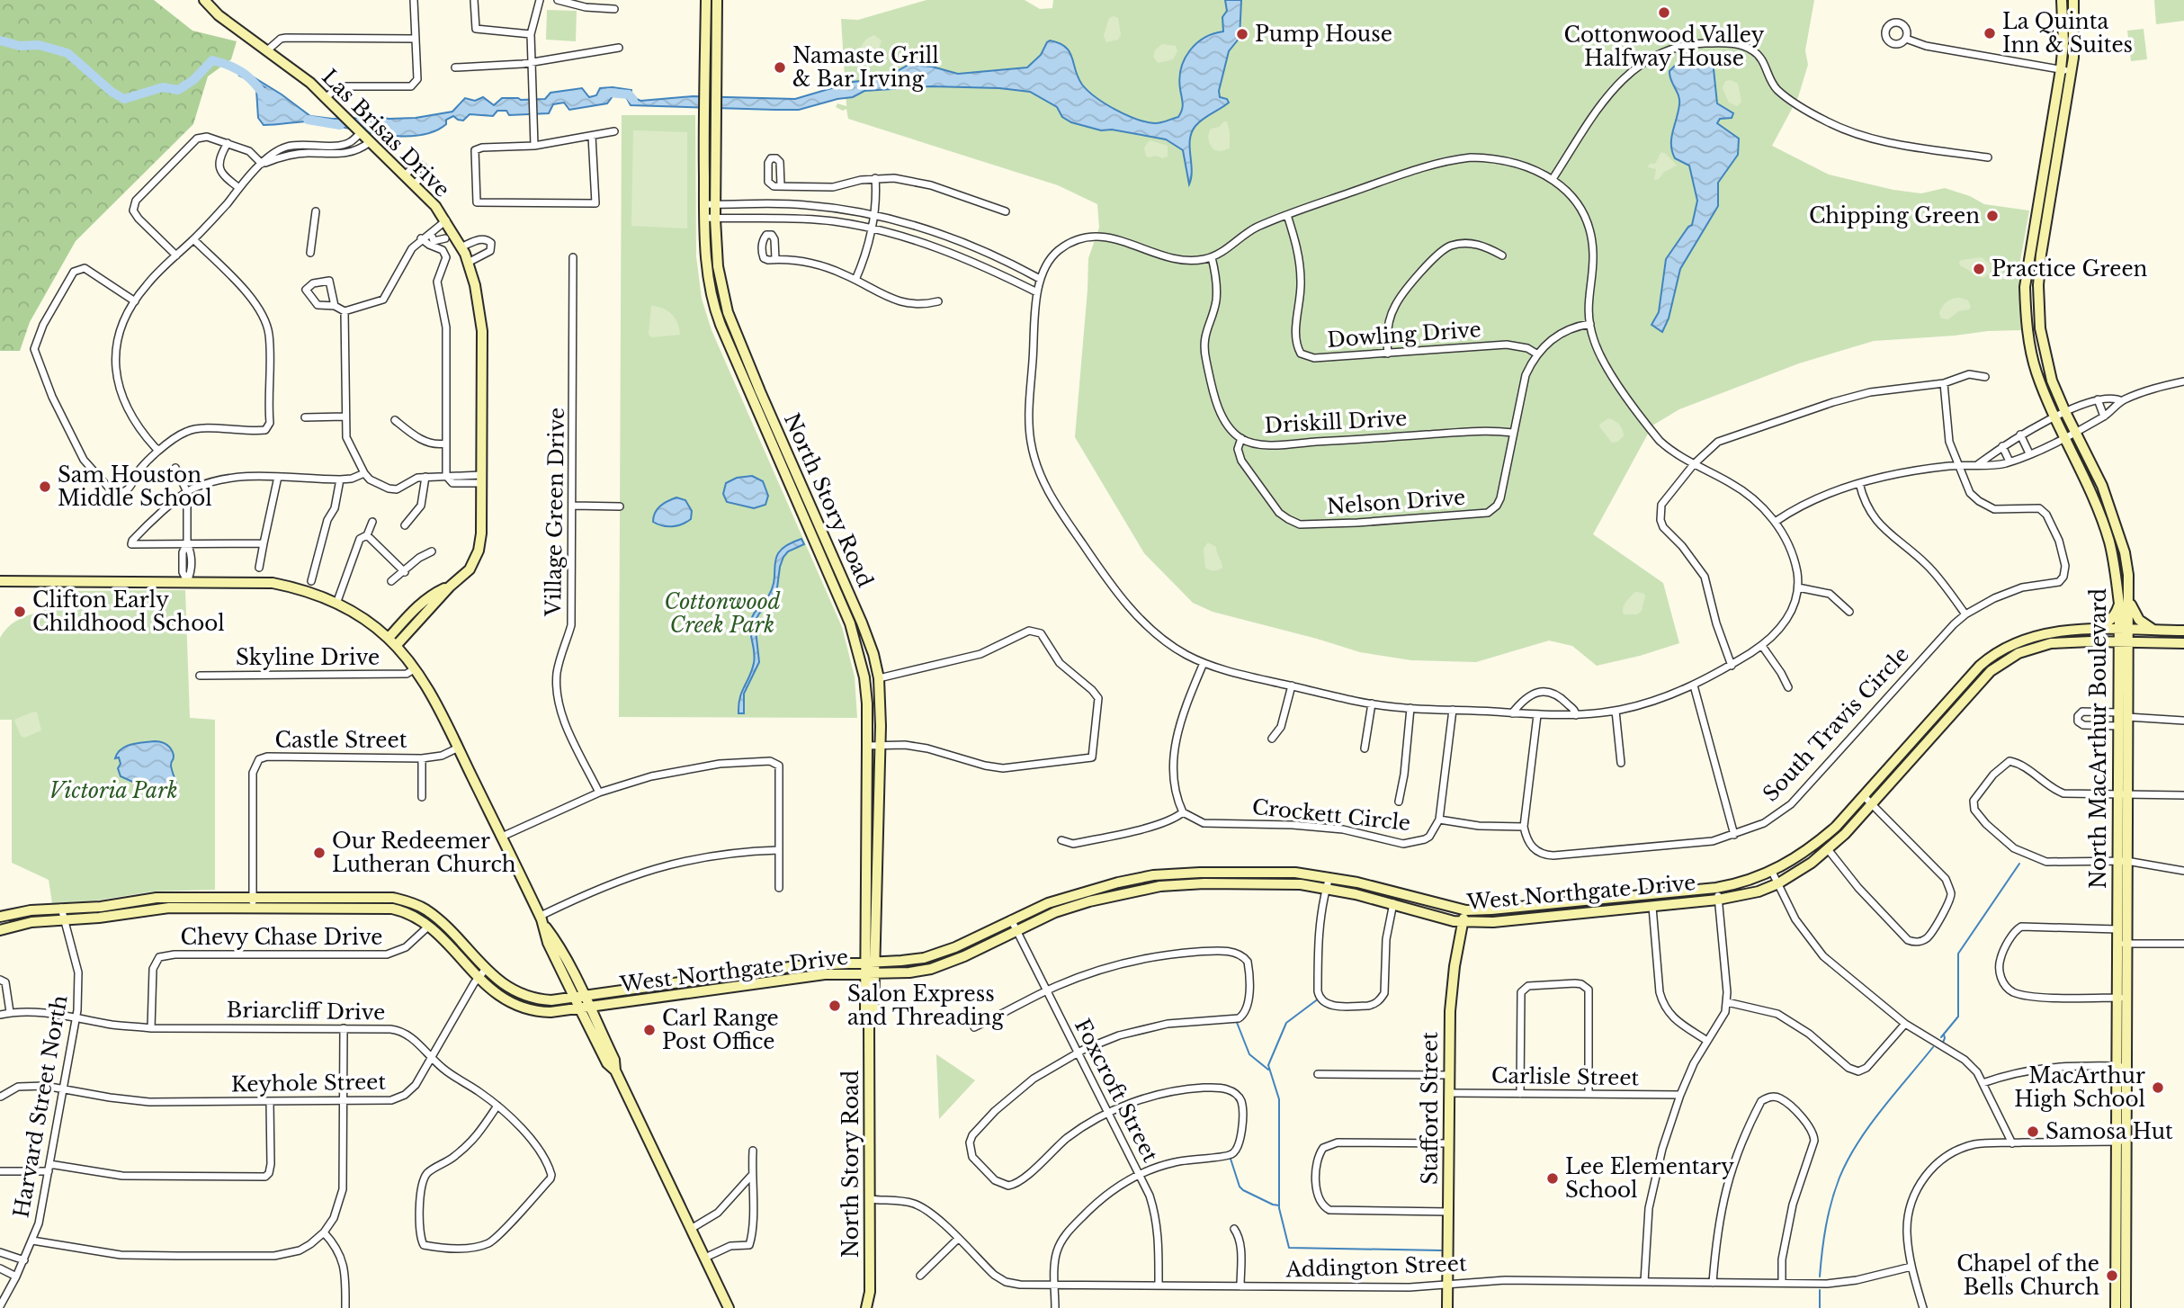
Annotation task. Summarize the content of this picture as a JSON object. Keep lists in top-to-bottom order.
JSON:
{
  "streets": {
    "main road": [
      "Las Brisas Drive",
      "North Story Road",
      "North MacArthur Boulevard",
      "West Northgate Drive",
      "Stafford Street"
    ],
    "street": [
      "Dowling Drive",
      "Driskill Drive",
      "Nelson Drive",
      "Village Green Drive",
      "Skyline Drive",
      "South Travis Circle",
      "Castle Street",
      "Crockett Circle",
      "Chevy Chase Drive",
      "Briarcliff Drive",
      "Carlisle Street",
      "Keyhole Street",
      "Foxcroft Street",
      "Harvard Street North",
      "Addington Street"
    ]
  },
  "crossings": [
    ["Dowling Drive", "Nelson Drive"],
    ["Driskill Drive", "Nelson Drive"],
    ["North Story Road", "West Northgate Drive"],
    ["North Story Road", "Addington Street"],
    ["North MacArthur Boulevard", "West Northgate Drive"],
    ["Castle Street", "West Northgate Drive"],
    ["West Northgate Drive", "Chevy Chase Drive"],
    ["West Northgate Drive", "Keyhole Street"],
    ["West Northgate Drive", "Foxcroft Street"],
    ["West Northgate Drive", "Harvard Street North"],
    ["West Northgate Drive", "Stafford Street"],
    ["Chevy Chase Drive", "Briarcliff Drive"],
    ["Briarcliff Drive", "Keyhole Street"],
    ["Briarcliff Drive", "Harvard Street North"],
    ["Carlisle Street", "Stafford Street"],
    ["Keyhole Street", "Harvard Street North"],
    ["Foxcroft Street", "Addington Street"],
    ["Stafford Street", "Addington Street"]
  ],
  "parks": ["Cottonwood Creek Park", "Victoria Park"],
  "places": [
    "Cottonwood Valley Halfway House",
    "La Quinta Inn & Suites",
    "Pump House",
    "Namaste Grill & Bar Irving",
    "Chipping Green",
    "Practice Green",
    "Sam Houston Middle School",
    "Clifton Early Childhood School",
    "Our Redeemer Lutheran Church",
    "Salon Express and Threading",
    "Carl Range Post Office",
    "MacArthur High School",
    "Samosa Hut",
    "Lee Elementary School",
    "Chapel of the Bells Church"
  ]
}
